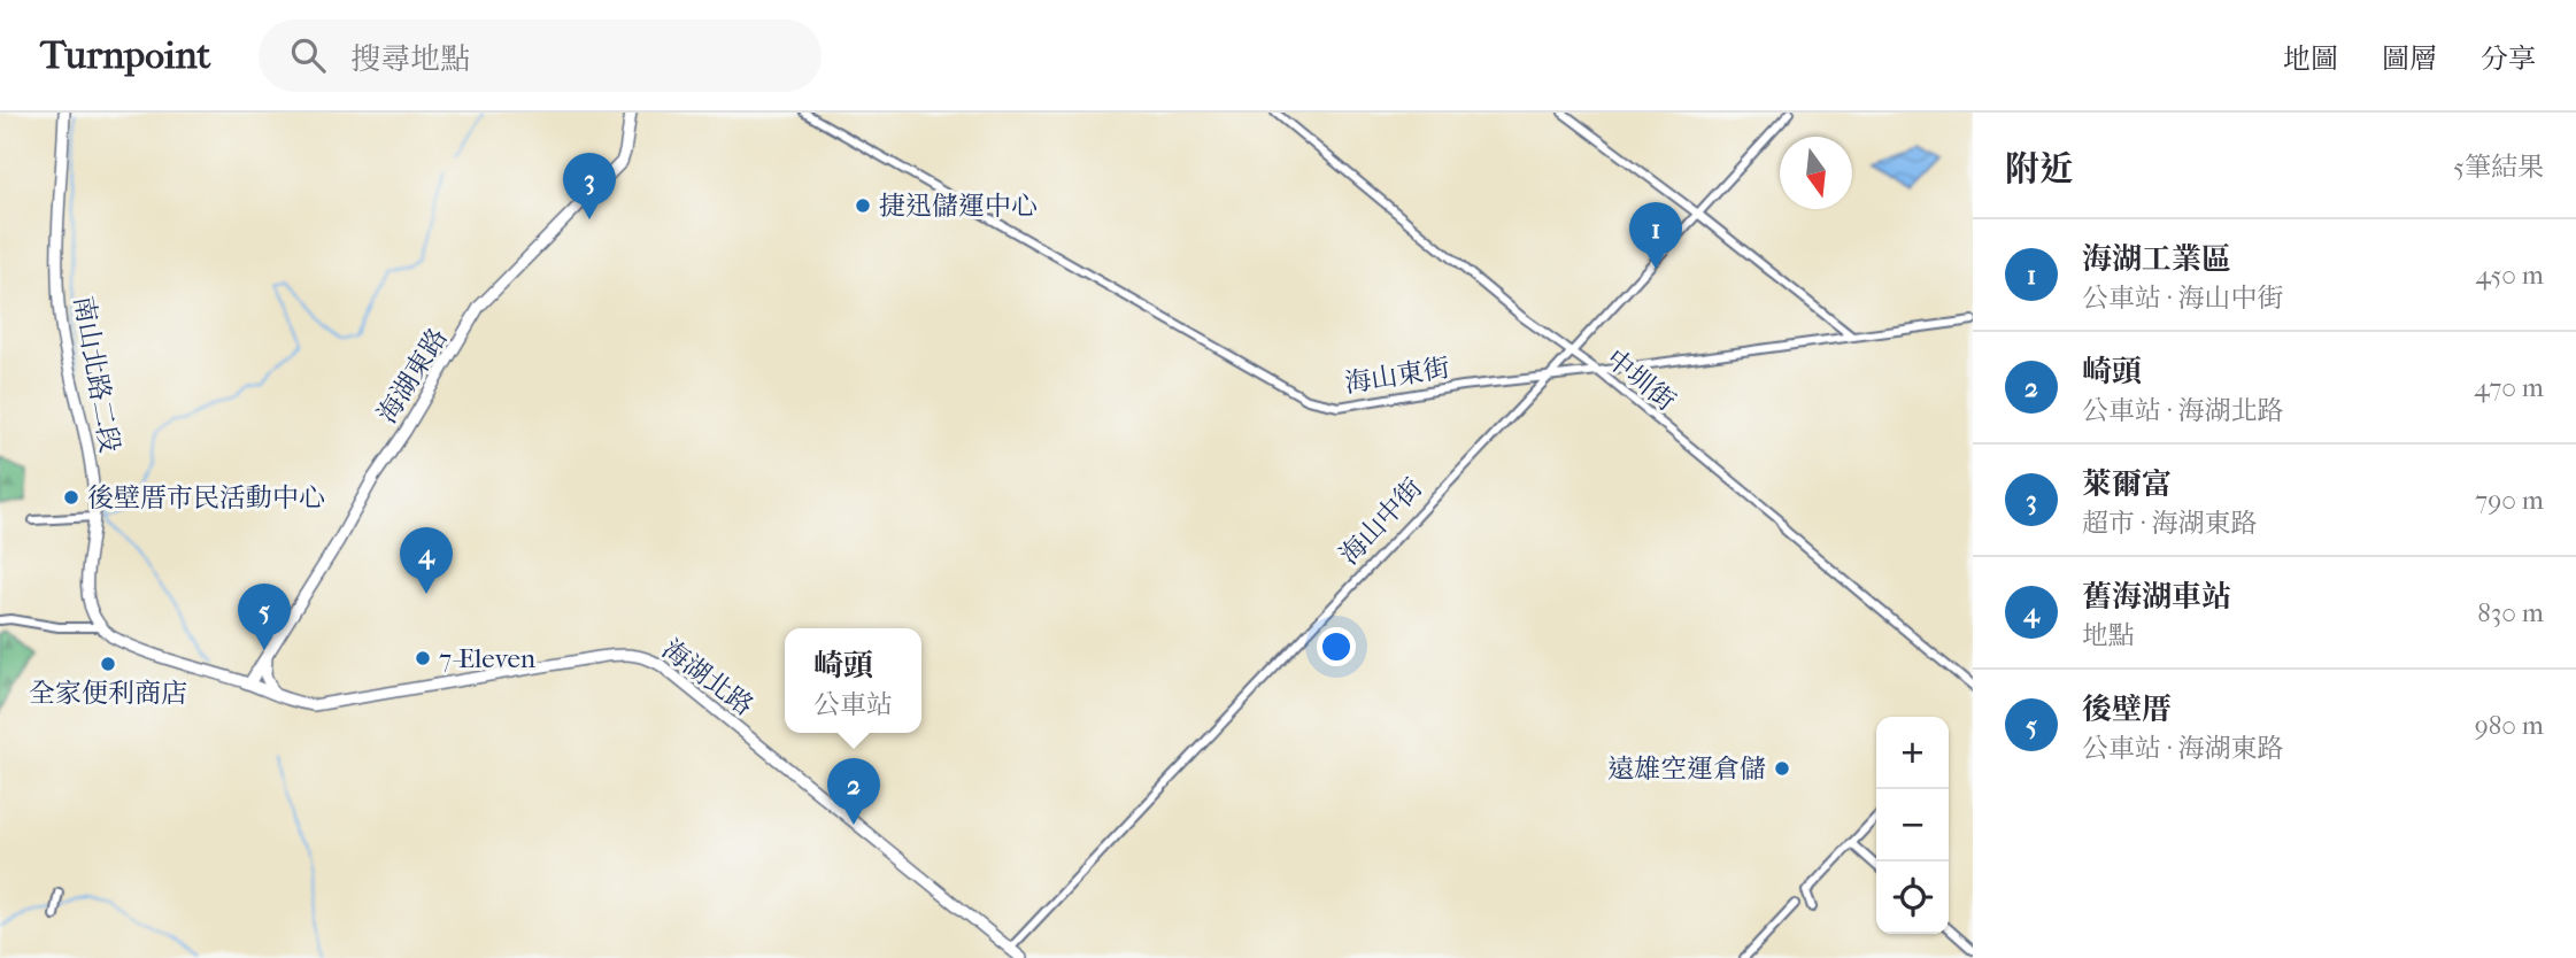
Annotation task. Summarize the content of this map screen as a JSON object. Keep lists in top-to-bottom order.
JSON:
{
  "streets": {
    "street": [
      "南山北路二段",
      "海湖東路",
      "海山東街",
      "中圳街",
      "海山中街",
      "海湖北路"
    ]
  },
  "crossings": [
    ["海湖東路", "海湖北路"],
    ["海山東街", "中圳街"],
    ["海山東街", "海山中街"],
    ["中圳街", "海山中街"],
    ["海山中街", "海湖北路"]
  ],
  "places": [
    "捷迅儲運中心",
    "後壁厝市民活動中心",
    "7-Eleven",
    "全家便利商店",
    "遠雄空運倉儲"
  ],
  "north": "bottom",
  "page": {
    "header": "Turnpoint",
    "search": "搜尋地點",
    "nav": ["地圖", "圖層", "分享"],
    "heading": ["附近", "5筆結果"],
    "pins": [
      "3",
      "1",
      "4",
      "5",
      "2"
    ],
    "list": [
      {
        "mark": "1",
        "name": "海湖工業區",
        "note": "公車站 · 海山中街",
        "value": "450 m"
      },
      {
        "mark": "2",
        "name": "崎頭",
        "note": "公車站 · 海湖北路",
        "value": "470 m"
      },
      {
        "mark": "3",
        "name": "萊爾富",
        "note": "超市 · 海湖東路",
        "value": "790 m"
      },
      {
        "mark": "4",
        "name": "舊海湖車站",
        "note": "地點",
        "value": "830 m"
      },
      {
        "mark": "5",
        "name": "後壁厝",
        "note": "公車站 · 海湖東路",
        "value": "980 m"
      }
    ],
    "popup": ["崎頭", "公車站"],
    "map_buttons": ["+", "−"]
  }
}
